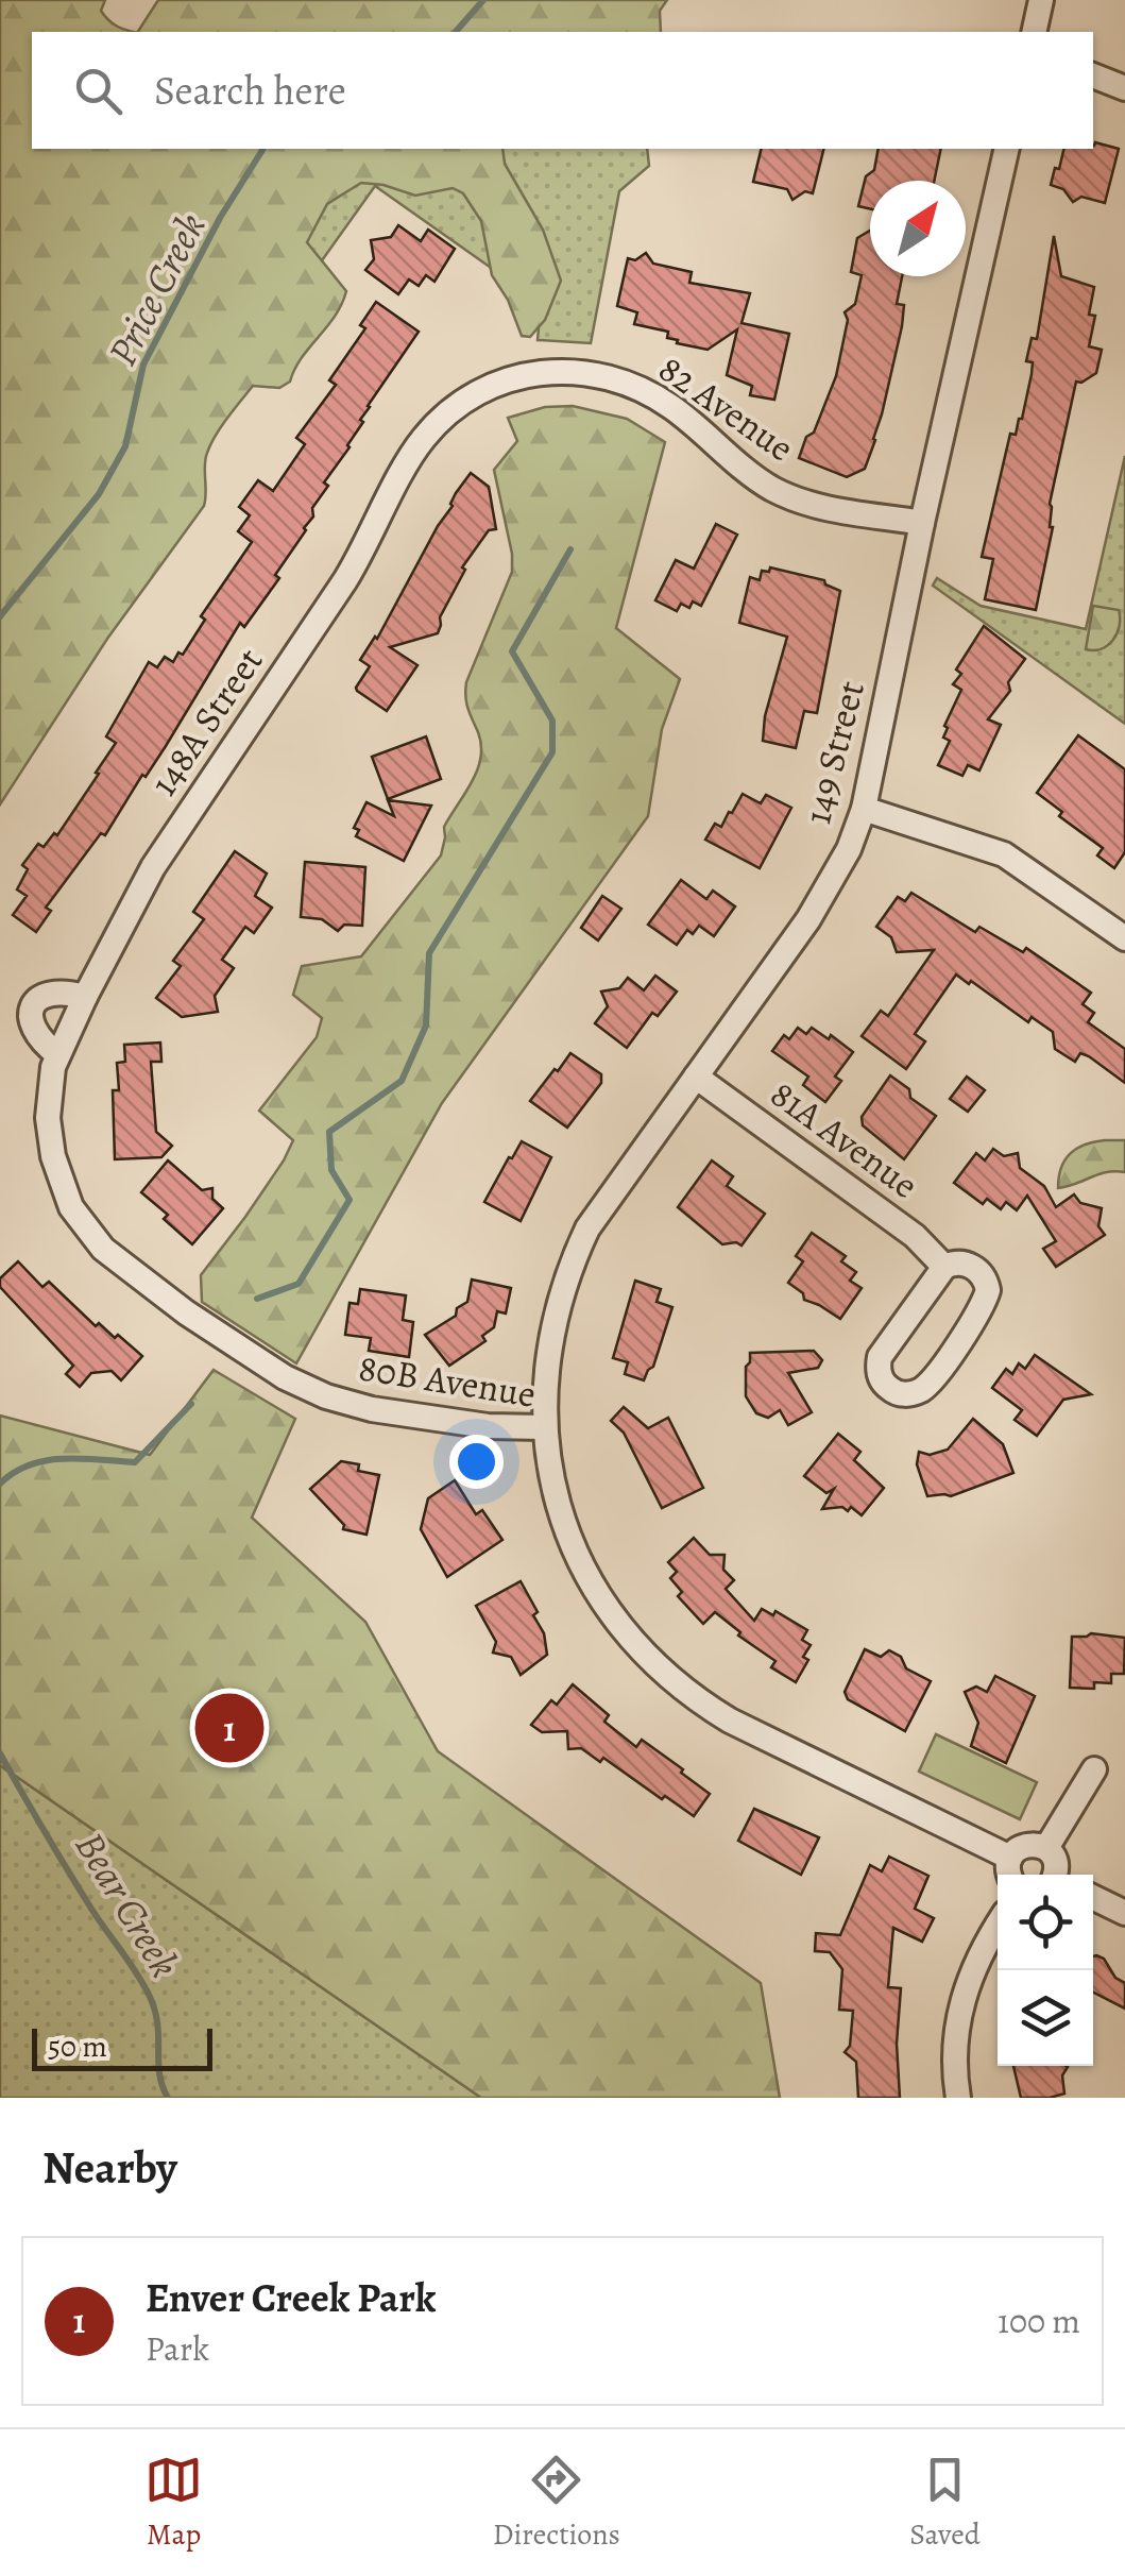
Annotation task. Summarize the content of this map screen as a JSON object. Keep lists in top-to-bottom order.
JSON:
{
  "streets": {
    "street": [
      "82 Avenue",
      "148A Street",
      "149 Street",
      "81A Avenue",
      "80B Avenue"
    ]
  },
  "crossings": [
    ["82 Avenue", "148A Street"],
    ["82 Avenue", "149 Street"],
    ["148A Street", "80B Avenue"],
    ["149 Street", "81A Avenue"],
    ["149 Street", "80B Avenue"]
  ],
  "water": ["Price Creek", "Bear Creek"],
  "scale_bar": "50 m",
  "north": "top right",
  "page": {
    "search": "Search here",
    "pins": "1",
    "scale": "50 m",
    "heading": "Nearby",
    "list": [
      {
        "mark": "1",
        "name": "Enver Creek Park",
        "note": "Park",
        "value": "100 m"
      }
    ],
    "nav": ["Map", "Directions", "Saved"]
  }
}
